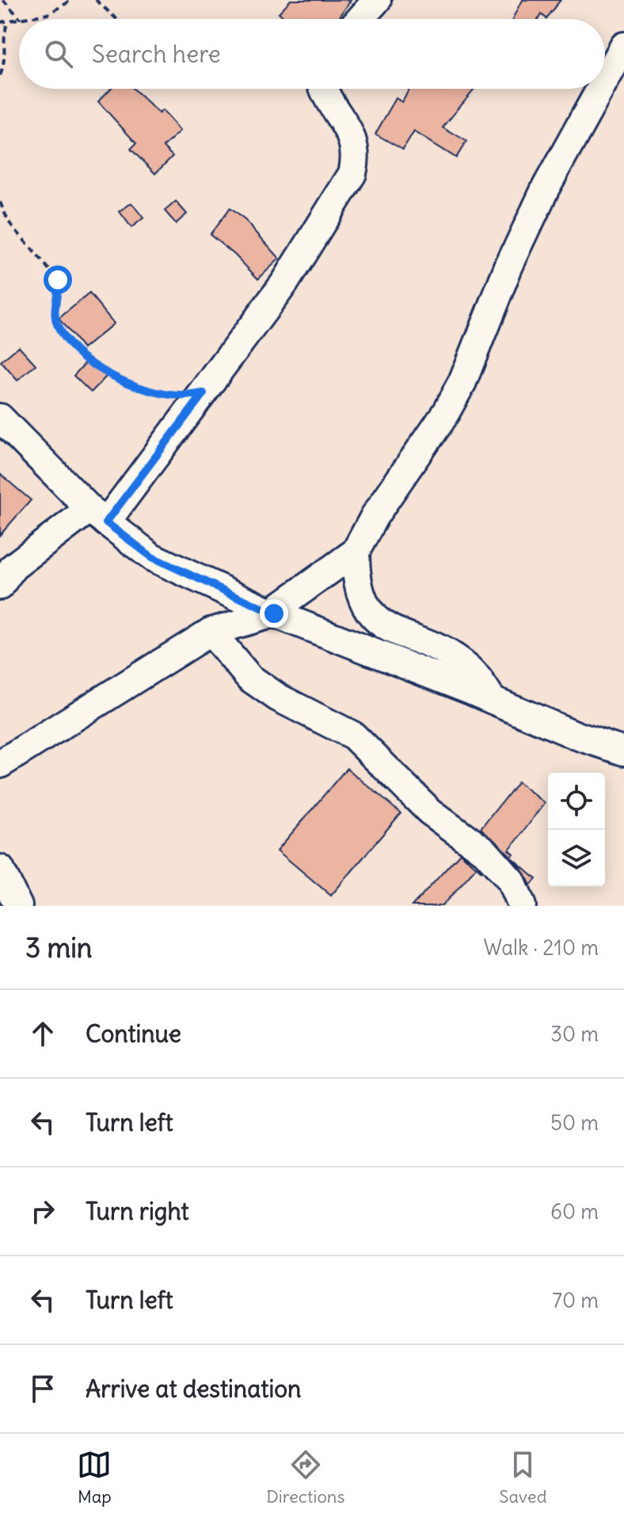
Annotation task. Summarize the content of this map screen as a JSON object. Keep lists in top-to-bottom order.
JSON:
{
  "page": {
    "search": "Search here",
    "heading": ["3 min", "Walk · 210 m"],
    "list": [
      ["Continue", "30 m"],
      ["Turn left", "50 m"],
      ["Turn right", "60 m"],
      ["Turn left", "70 m"],
      "Arrive at destination"
    ],
    "nav": ["Map", "Directions", "Saved"]
  }
}
